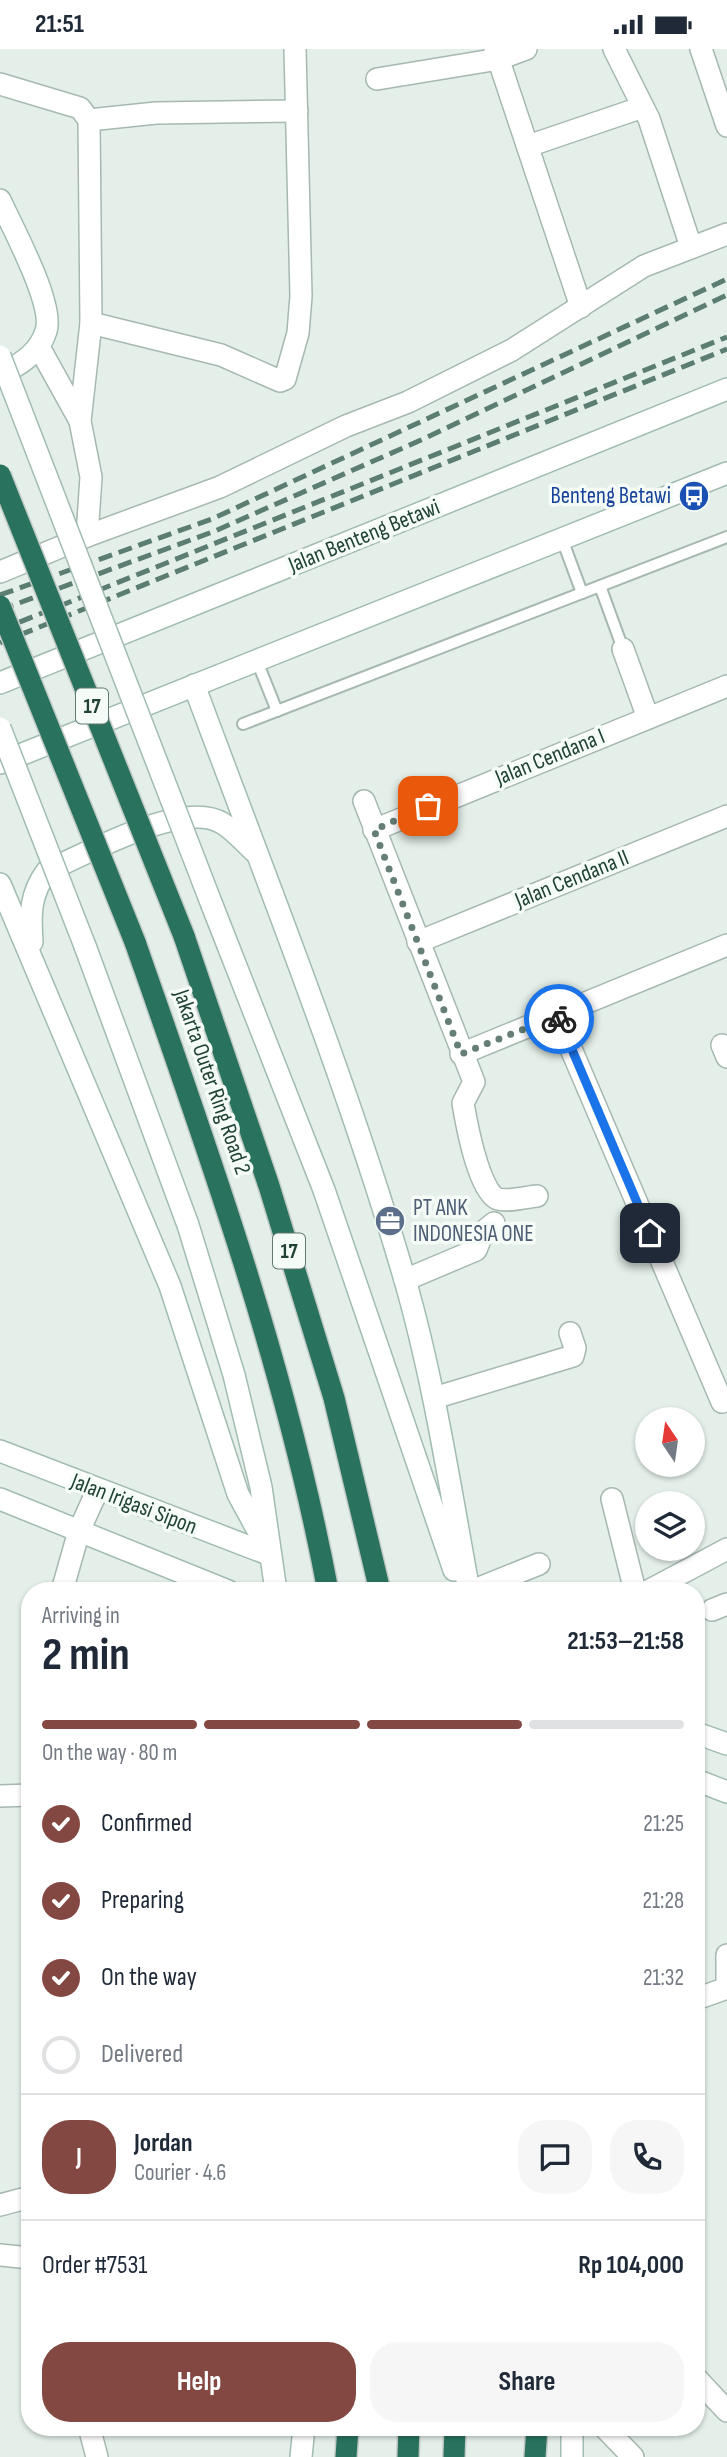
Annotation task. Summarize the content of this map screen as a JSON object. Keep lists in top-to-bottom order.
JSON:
{
  "streets": {
    "highway": ["17", "Jakarta Outer Ring Road 2"],
    "street": [
      "Jalan Benteng Betawi",
      "Jalan Cendana I",
      "Jalan Cendana II",
      "Jalan Irigasi Sipon"
    ]
  },
  "places": {
    "bus stop": ["Benteng Betawi"],
    "office": ["PT ANK INDONESIA ONE"]
  },
  "north": "top",
  "page": {
    "status": "21:51",
    "heading": ["2 min", "Arriving in", "21:53–21:58"],
    "panel": [
      "Jordan",
      "Courier · 4.6",
      "Order #7531",
      "Rp 104,000"
    ],
    "bar": "On the way · 80 m",
    "list": [
      ["Confirmed", "21:25"],
      ["Preparing", "21:28"],
      ["On the way", "21:32"],
      "Delivered"
    ],
    "round": "J",
    "buttons": ["Help", "Share"]
  }
}
